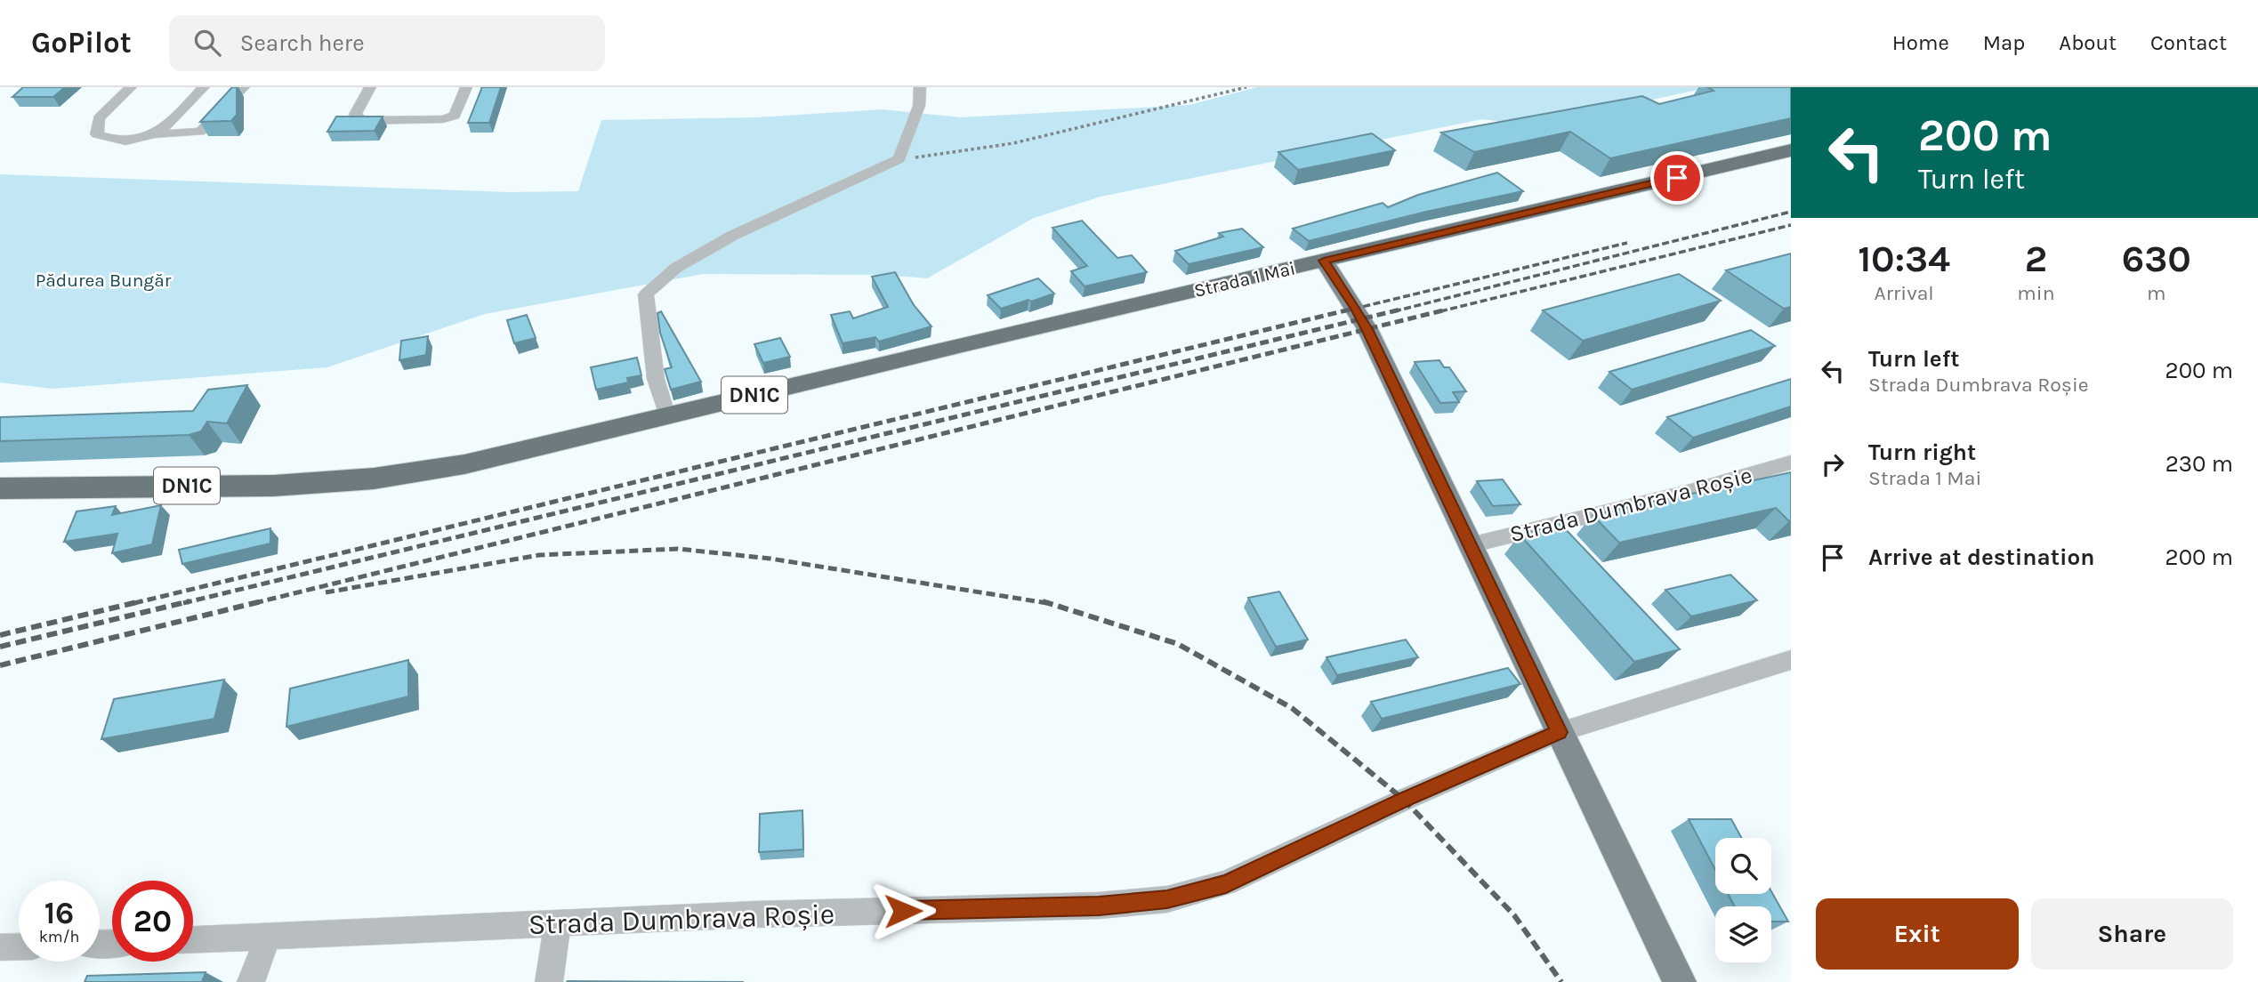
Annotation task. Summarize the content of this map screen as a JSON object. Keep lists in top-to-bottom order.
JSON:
{
  "streets": {
    "highway": ["Strada 1 Mai", "DN1C"],
    "street": ["Strada Dumbrava Roșie"]
  },
  "crossings": [
    ["Strada 1 Mai", "DN1C"]
  ],
  "parks": ["Pădurea Bungăr"],
  "page": {
    "header": "GoPilot",
    "search": "Search here",
    "nav": [
      "Home",
      "Map",
      "About",
      "Contact"
    ],
    "turn": ["200 m", "Turn left"],
    "eta": [
      "10:34",
      "Arrival",
      "2",
      "min",
      "630",
      "m"
    ],
    "list": [
      {
        "name": "Turn left",
        "note": "Strada Dumbrava Roșie",
        "value": "200 m"
      },
      {
        "name": "Turn right",
        "note": "Strada 1 Mai",
        "value": "230 m"
      },
      {
        "name": "Arrive at destination",
        "value": "200 m"
      }
    ],
    "speed": "16 km/h",
    "limit": "20",
    "buttons": ["Exit", "Share"]
  }
}
